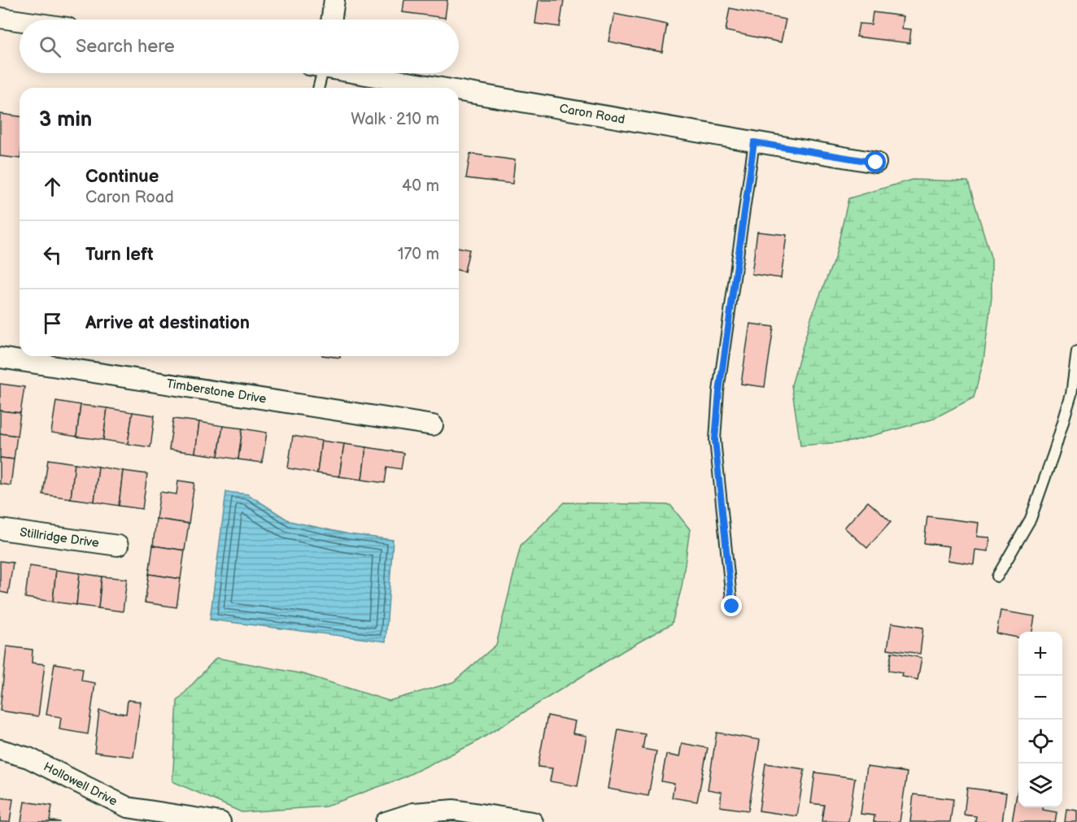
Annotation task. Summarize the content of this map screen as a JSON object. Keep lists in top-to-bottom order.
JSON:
{
  "streets": {
    "street": [
      "Caron Road",
      "Timberstone Drive",
      "Stillridge Drive",
      "Hollowell Drive"
    ]
  },
  "page": {
    "search": "Search here",
    "heading": ["3 min", "Walk · 210 m"],
    "list": [
      ["Continue", "Caron Road", "40 m"],
      ["Turn left", "170 m"],
      "Arrive at destination"
    ],
    "map_buttons": ["+", "−"]
  }
}
